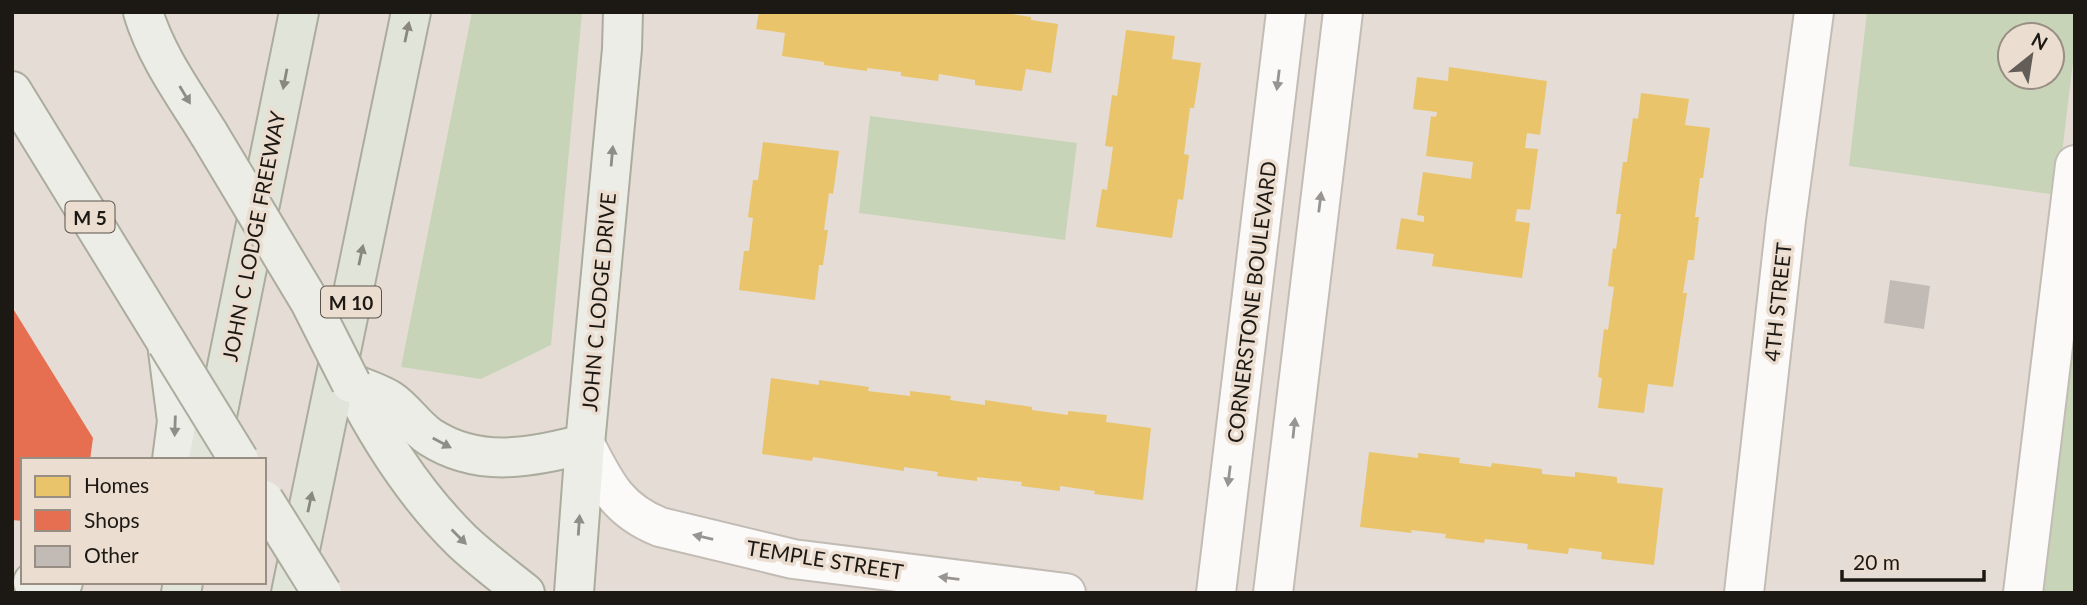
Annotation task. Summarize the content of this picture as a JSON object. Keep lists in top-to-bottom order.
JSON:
{
  "streets": {
    "highway": ["JOHN C LODGE FREEWAY", "M 10"],
    "main road": ["M 5", "JOHN C LODGE DRIVE"],
    "street": ["CORNERSTONE BOULEVARD", "4TH STREET", "TEMPLE STREET"]
  },
  "crossings": [
    ["JOHN C LODGE DRIVE", "TEMPLE STREET"]
  ],
  "one_way": ["JOHN C LODGE DRIVE", "TEMPLE STREET"],
  "legend": ["Homes", "Shops", "Other"],
  "scale_bar": "20 m",
  "north": "top right"
}
